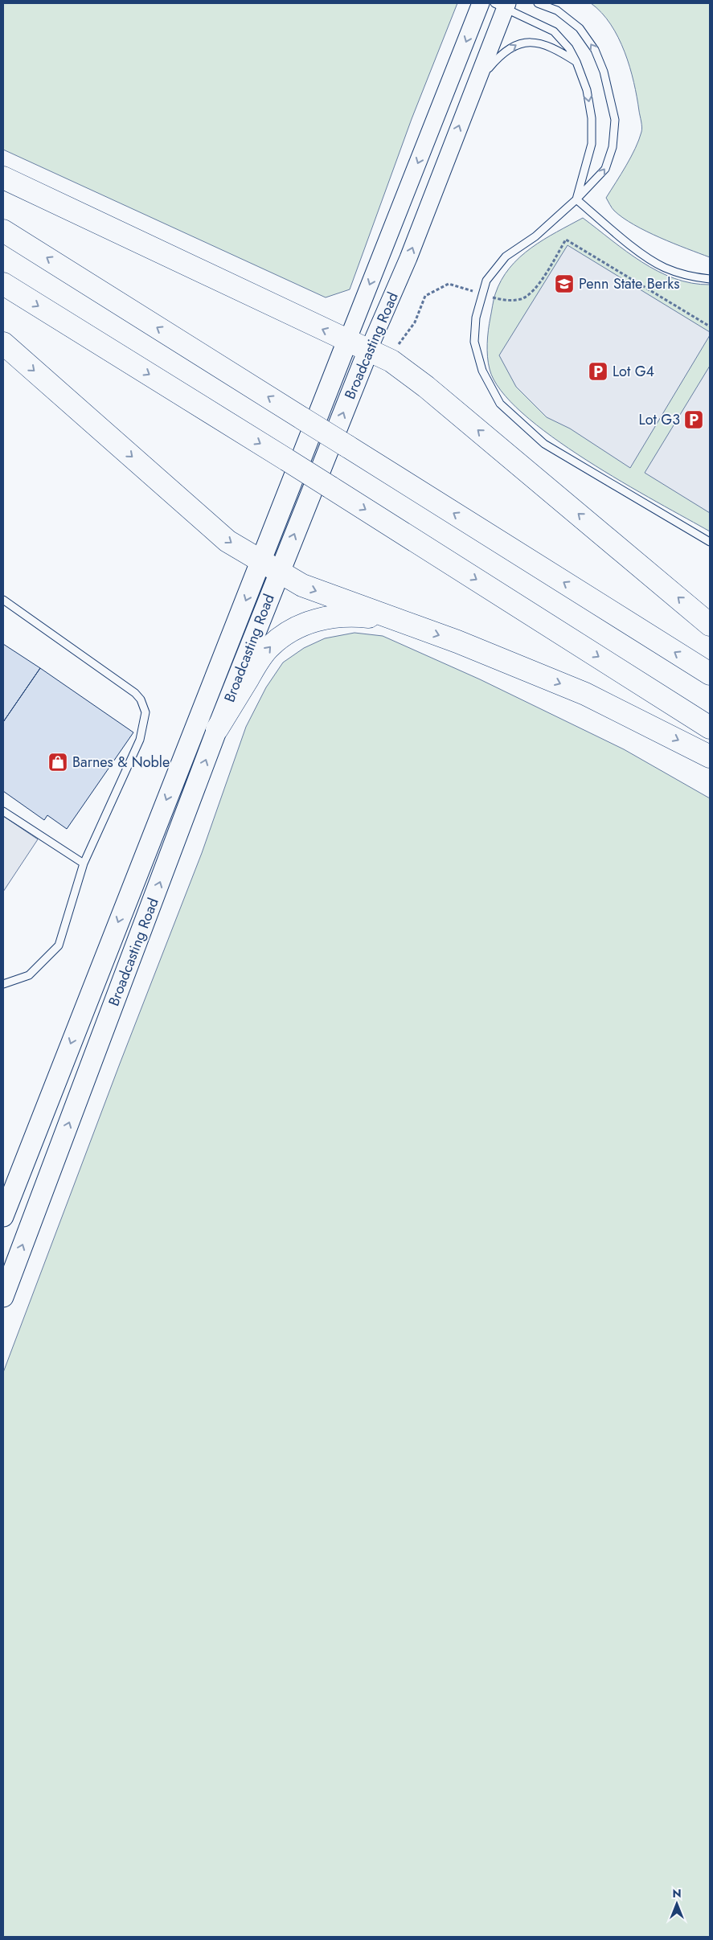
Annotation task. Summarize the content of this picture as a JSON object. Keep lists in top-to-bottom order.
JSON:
{
  "streets": {
    "main road": ["Broadcasting Road"]
  },
  "places": {
    "school or university": ["Penn State Berks"],
    "parking": ["Lot G4", "Lot G3"],
    "shop": ["Barnes & Noble"]
  },
  "north": "top"
}
